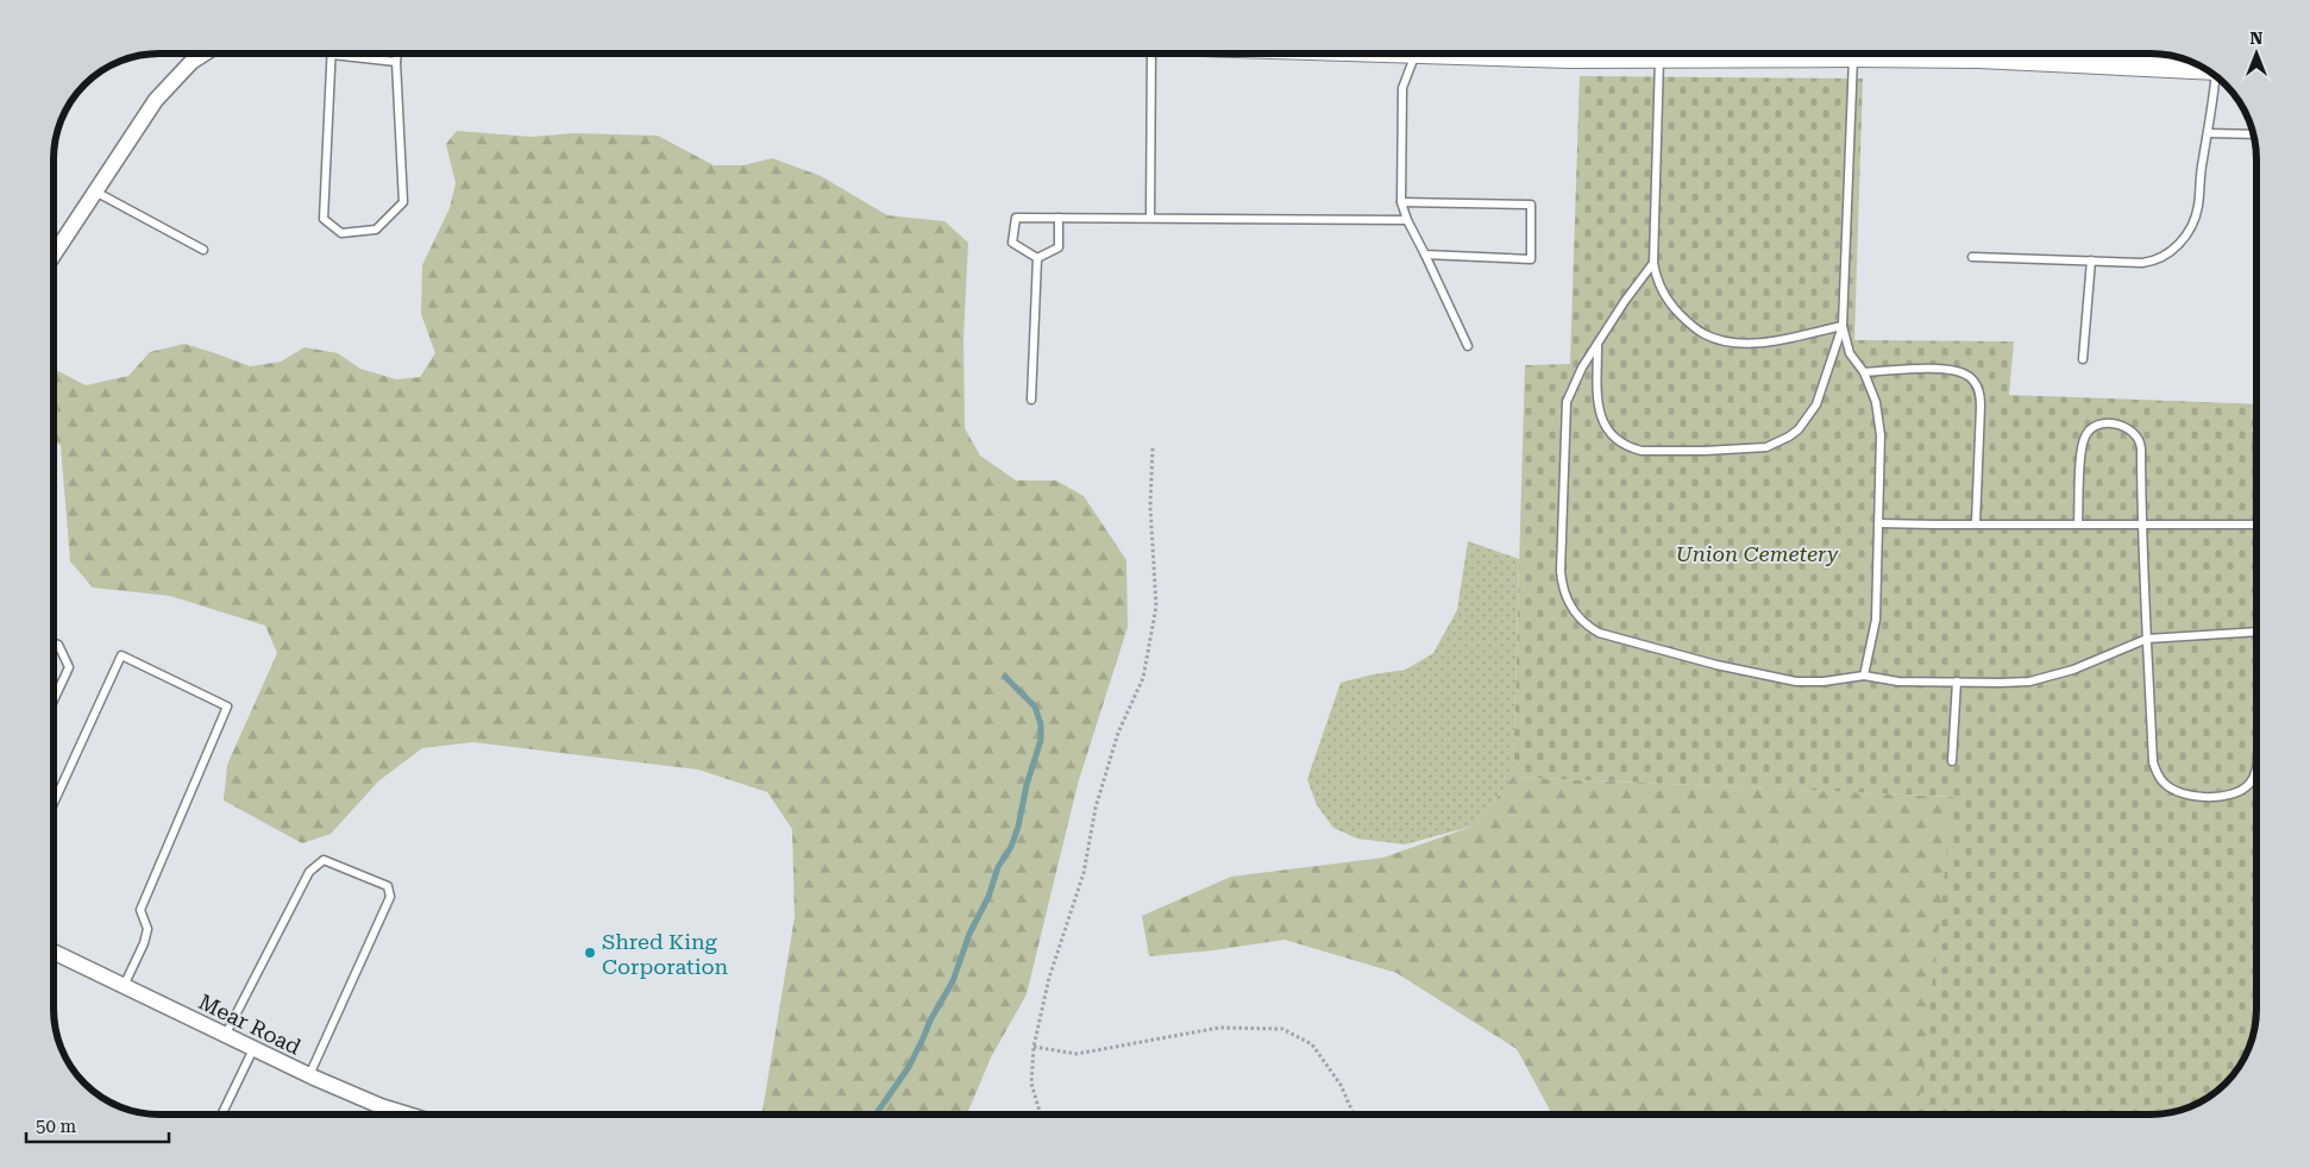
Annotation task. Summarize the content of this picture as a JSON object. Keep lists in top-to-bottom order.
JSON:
{
  "streets": {
    "street": ["Mear Road"]
  },
  "parks": ["Union Cemetery"],
  "places": ["Shred King Corporation"],
  "scale_bar": "50 m",
  "north": "top"
}
